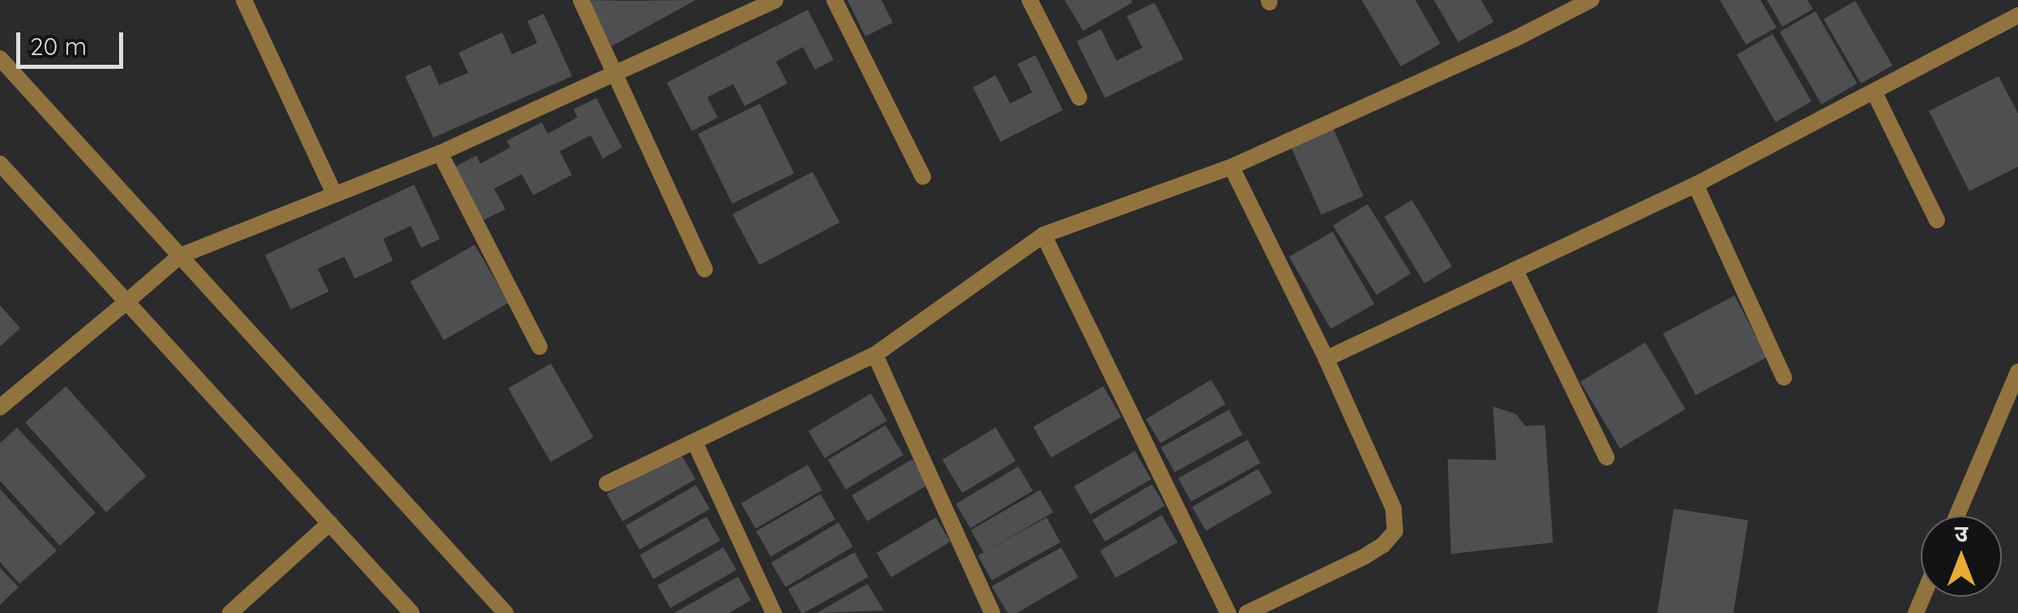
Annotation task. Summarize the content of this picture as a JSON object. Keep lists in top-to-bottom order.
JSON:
{
  "scale_bar": "20 m",
  "north": "top"
}
